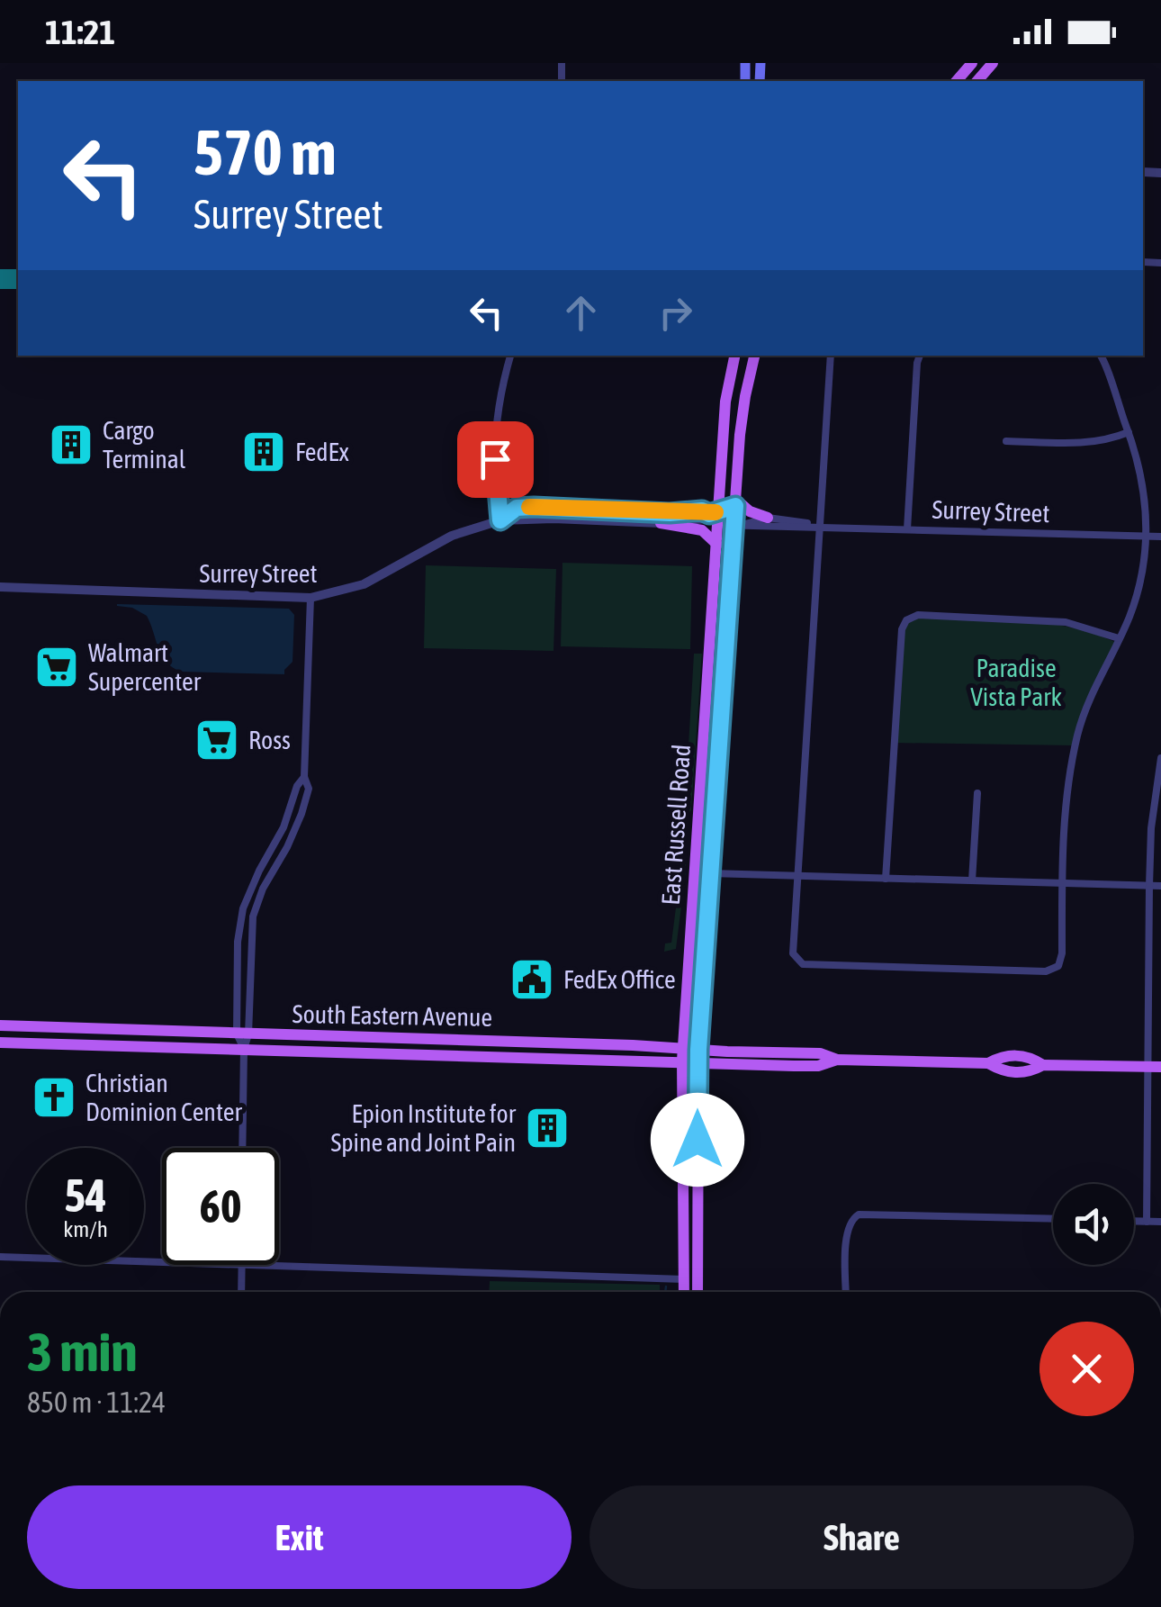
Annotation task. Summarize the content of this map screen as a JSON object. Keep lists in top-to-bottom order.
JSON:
{
  "streets": {
    "main road": ["East Russell Road", "South Eastern Avenue"],
    "street": ["Surrey Street"]
  },
  "crossings": [
    ["Surrey Street", "East Russell Road"],
    ["East Russell Road", "South Eastern Avenue"]
  ],
  "parks": ["Paradise Vista Park"],
  "places": {
    "building": ["Cargo Terminal", "FedEx", "Epion Institute for Spine and Joint Pain"],
    "supermarket": ["Walmart Supercenter", "Ross"],
    "public building": ["FedEx Office"],
    "church": ["Christian Dominion Center"]
  },
  "page": {
    "status": "11:21",
    "turn": ["570 m", "Surrey Street"],
    "speed": "54 km/h",
    "limit": "60",
    "heading": ["3 min", "850 m · 11:24"],
    "buttons": ["Exit", "Share"]
  }
}
